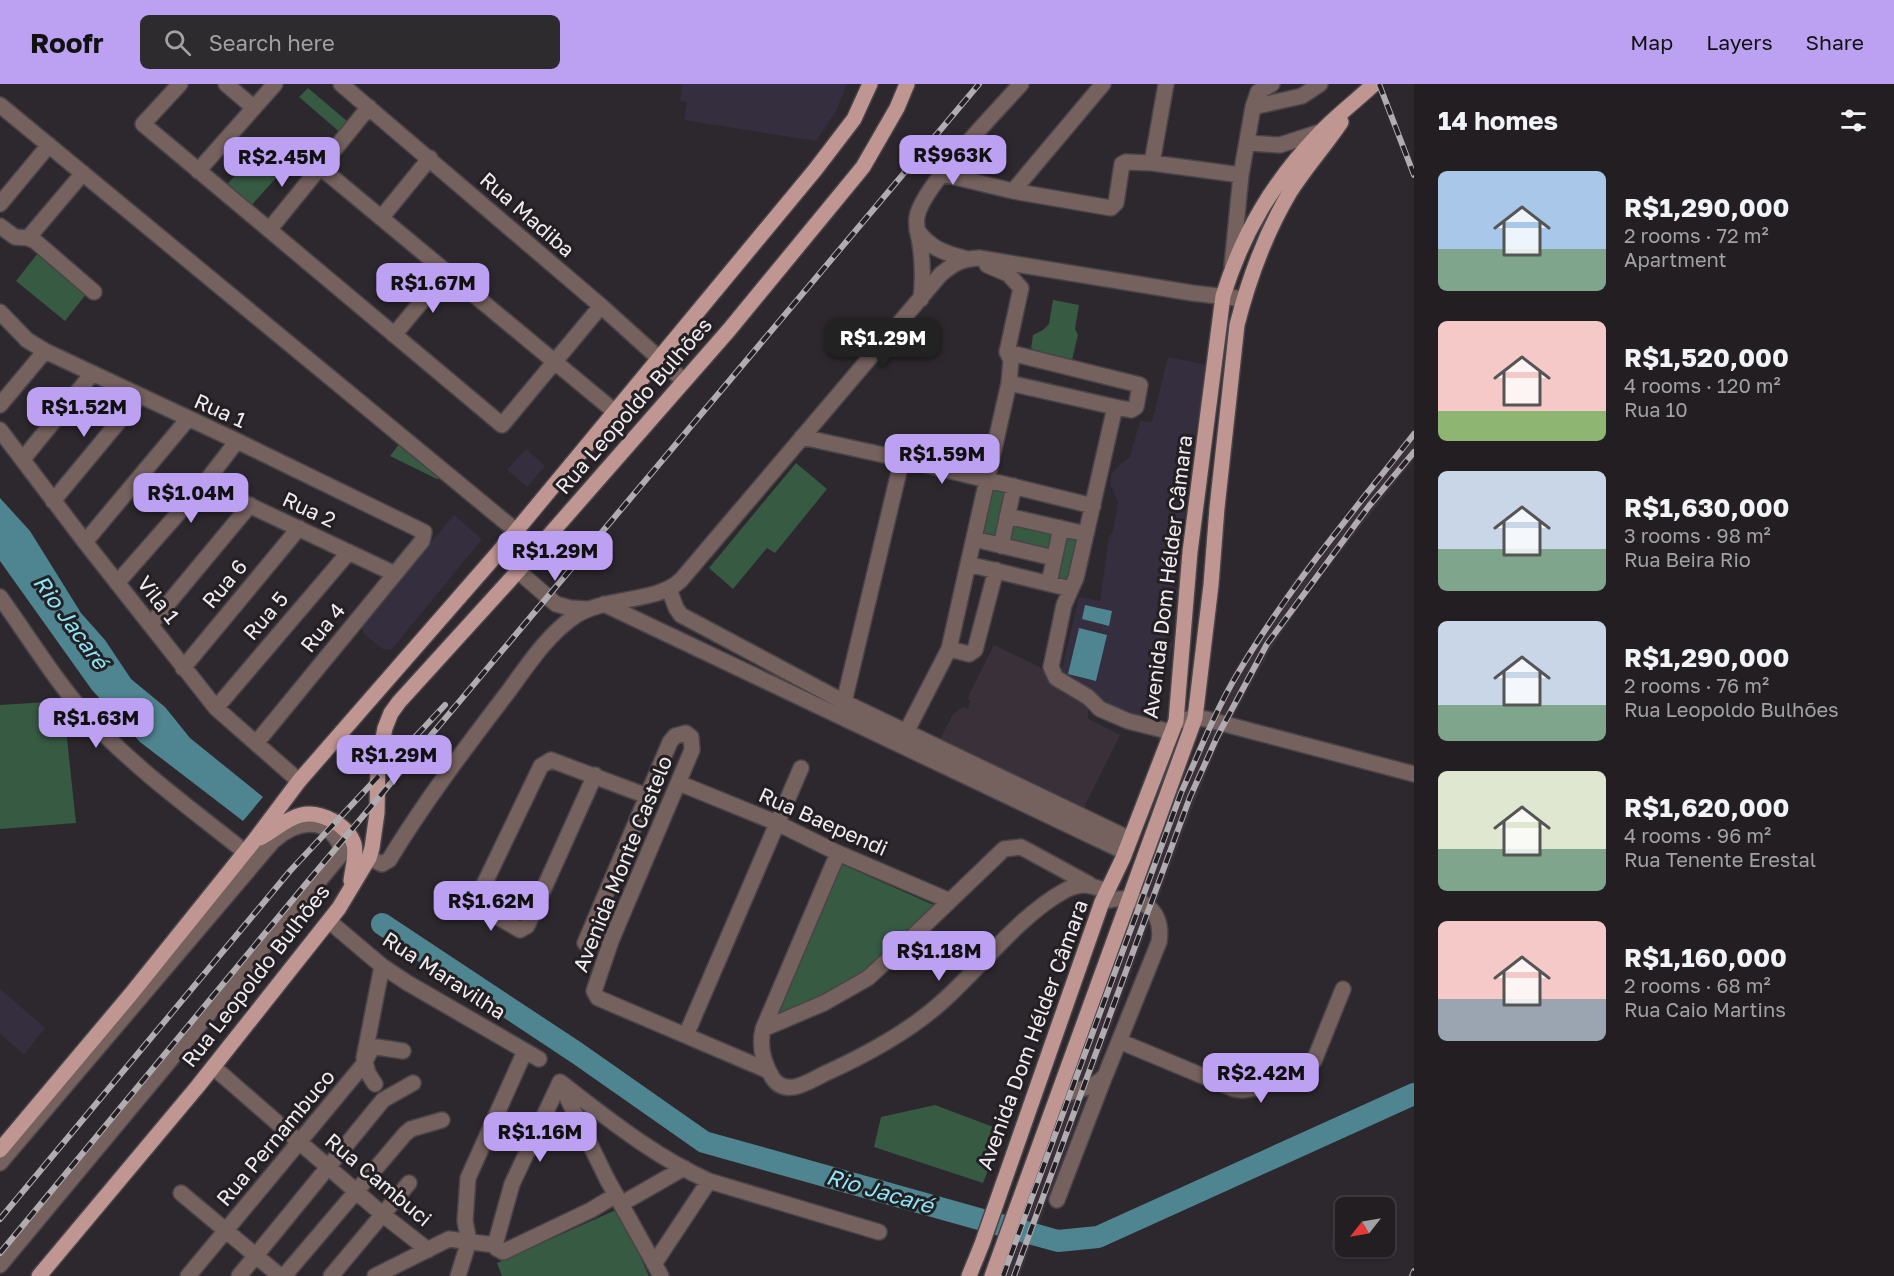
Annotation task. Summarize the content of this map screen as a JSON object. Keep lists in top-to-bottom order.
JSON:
{
  "streets": {
    "main road": ["Rua Leopoldo Bulhões", "Avenida Dom Hélder Câmara"],
    "street": [
      "Rua Madiba",
      "Rua 1",
      "Rua 2",
      "Rua 6",
      "Vila 1",
      "Rua 5",
      "Rua 4",
      "Rua Baependi",
      "Avenida Monte Castelo",
      "Rua Maravilha",
      "Rua Pernambuco",
      "Rua Cambuci"
    ]
  },
  "crossings": [
    ["Rua Madiba", "Rua Leopoldo Bulhões"],
    ["Rua Leopoldo Bulhões", "Vila 1"],
    ["Rua Leopoldo Bulhões", "Rua Maravilha"],
    ["Rua 1", "Rua 4"],
    ["Rua 2", "Rua 6"],
    ["Rua 2", "Rua 5"],
    ["Rua 2", "Rua 4"],
    ["Rua 6", "Vila 1"],
    ["Vila 1", "Rua 5"],
    ["Vila 1", "Rua 4"],
    ["Rua Baependi", "Avenida Monte Castelo"],
    ["Rua Pernambuco", "Rua Cambuci"]
  ],
  "water": ["Rio Jacaré"],
  "north": "bottom left",
  "page": {
    "header": "Roofr",
    "search": "Search here",
    "nav": ["Map", "Layers", "Share"],
    "heading": "14 homes",
    "price": [
      "R$963K",
      "R$2.45M",
      "R$1.67M",
      "R$1.29M",
      "R$1.52M",
      "R$1.59M",
      "R$1.04M",
      "R$1.29M",
      "R$1.63M",
      "R$1.29M",
      "R$1.62M",
      "R$1.18M",
      "R$2.42M",
      "R$1.16M"
    ],
    "list": [
      {
        "name": "R$1,290,000",
        "note": "2 rooms · 72 m² · Apartment"
      },
      {
        "name": "R$1,520,000",
        "note": "4 rooms · 120 m² · Rua 10"
      },
      {
        "name": "R$1,630,000",
        "note": "3 rooms · 98 m² · Rua Beira Rio"
      },
      {
        "name": "R$1,290,000",
        "note": "2 rooms · 76 m² · Rua Leopoldo Bulhões"
      },
      {
        "name": "R$1,620,000",
        "note": "4 rooms · 96 m² · Rua Tenente Erestal"
      },
      {
        "name": "R$1,160,000",
        "note": "2 rooms · 68 m² · Rua Caio Martins"
      }
    ]
  }
}
